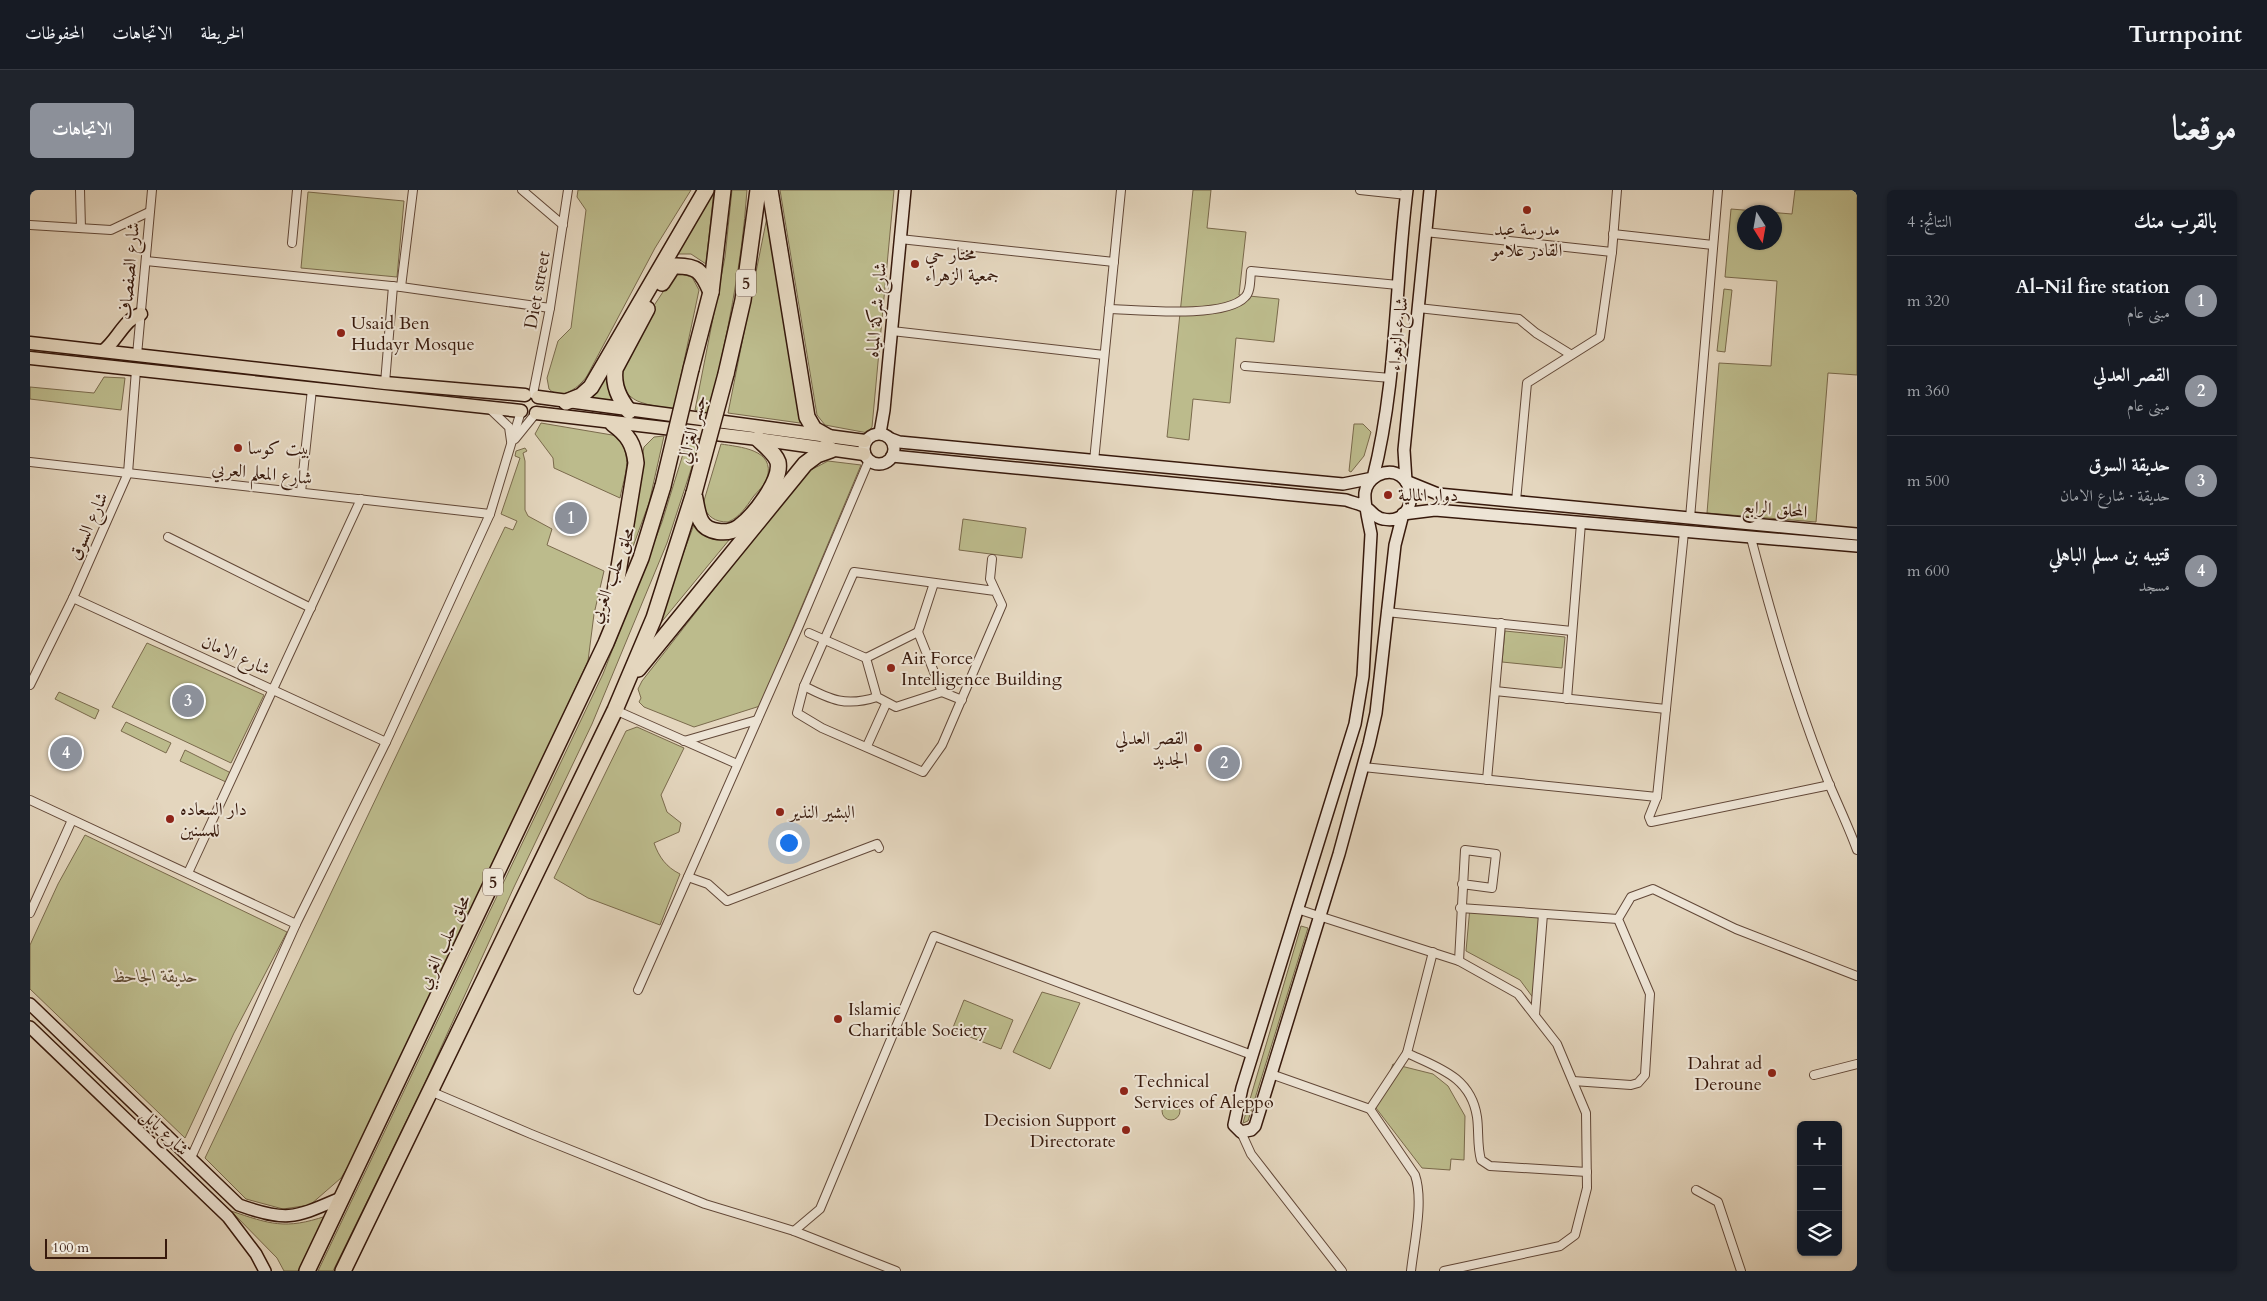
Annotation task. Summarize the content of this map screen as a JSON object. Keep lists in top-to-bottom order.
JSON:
{
  "streets": {
    "highway": ["5", "جسر الغزالي", "محلق حلب الغربي"],
    "main road": [
      "شارع شركة المياه",
      "شارع الزهراء",
      "المحلق الرابع",
      "شارع بابل"
    ],
    "street": [
      "شارع الصفصاف",
      "Diet street",
      "شارع المعلم العربي",
      "شارع السوق",
      "شارع الامان"
    ]
  },
  "crossings": [
    ["5", "جسر الغزالي"],
    ["شارع الزهراء", "المحلق الرابع"],
    ["جسر الغزالي", "محلق حلب الغربي"],
    ["شارع المعلم العربي", "شارع السوق"],
    ["شارع السوق", "شارع الامان"]
  ],
  "parks": ["حديقة الجاحظ"],
  "places": [
    "مدرسة عبد القادر علامو",
    "مختار حي جمعية الزهراء",
    "Usaid Ben Hudayr Mosque",
    "بيت كوسا",
    "دوار المالية",
    "Air Force Intelligence Building",
    "القصر العدلي الجديد",
    "البشير النذير",
    "دار السعاده للمسنين",
    "Islamic Charitable Society",
    "Dahrat ad Deroune",
    "Technical Services of Aleppo",
    "Decision Support Directorate"
  ],
  "scale_bar": "100 m",
  "north": "bottom",
  "page": {
    "header": "Turnpoint",
    "nav": ["الخريطة", "الاتجاهات", "المحفوظات"],
    "title": "موقعنا",
    "buttons": "الاتجاهات",
    "heading": ["بالقرب منك", "النتائج: 4"],
    "list": [
      {
        "mark": "1",
        "name": "Al-Nil fire station",
        "note": "مبنى عام",
        "value": "320 m"
      },
      {
        "mark": "2",
        "name": "القصر العدلي",
        "note": "مبنى عام",
        "value": "360 m"
      },
      {
        "mark": "3",
        "name": "حديقة السوق",
        "note": "حديقة · شارع الامان",
        "value": "500 m"
      },
      {
        "mark": "4",
        "name": "قتيبه بن مسلم الباهلي",
        "note": "مسجد",
        "value": "600 m"
      }
    ],
    "pins": [
      "1",
      "3",
      "4",
      "2"
    ],
    "map_buttons": ["+", "−"],
    "scale": "100 m"
  }
}
